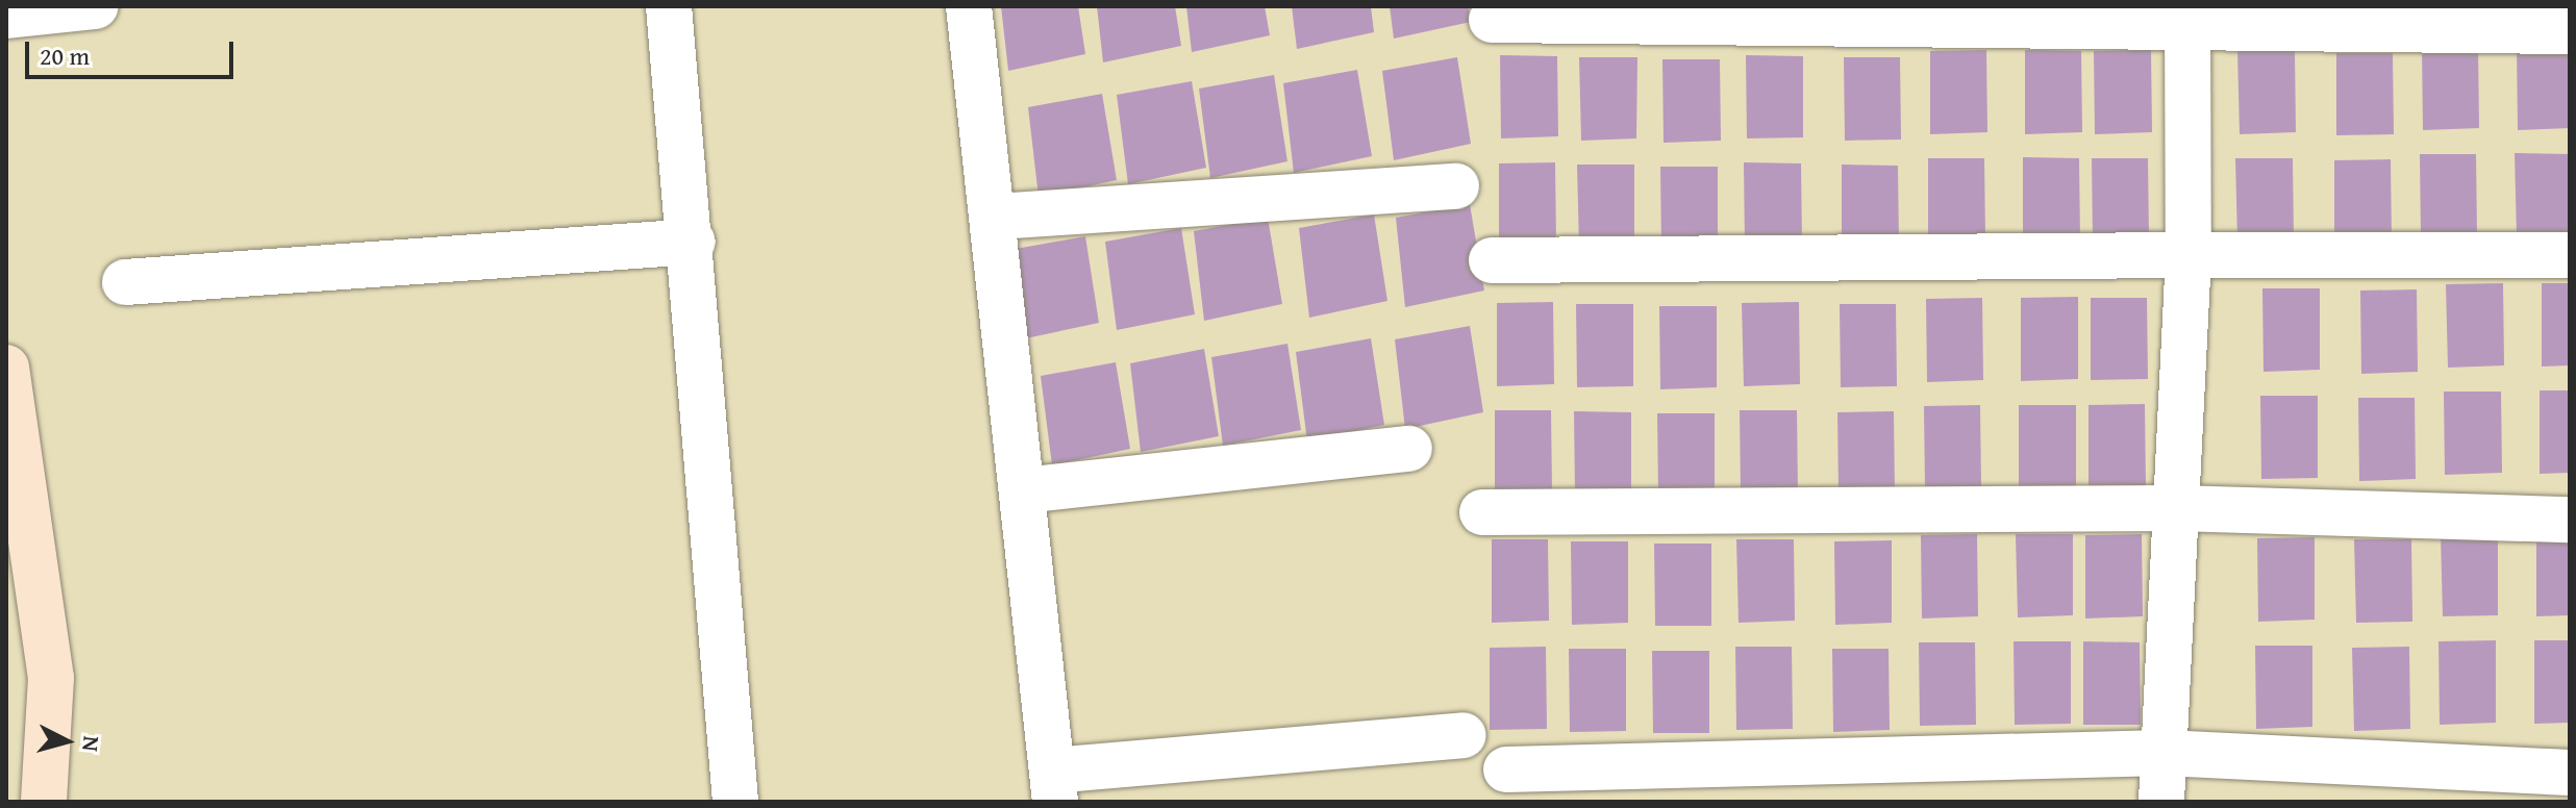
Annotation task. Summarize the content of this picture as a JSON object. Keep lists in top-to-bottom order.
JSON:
{
  "scale_bar": "20 m",
  "north": "right"
}
